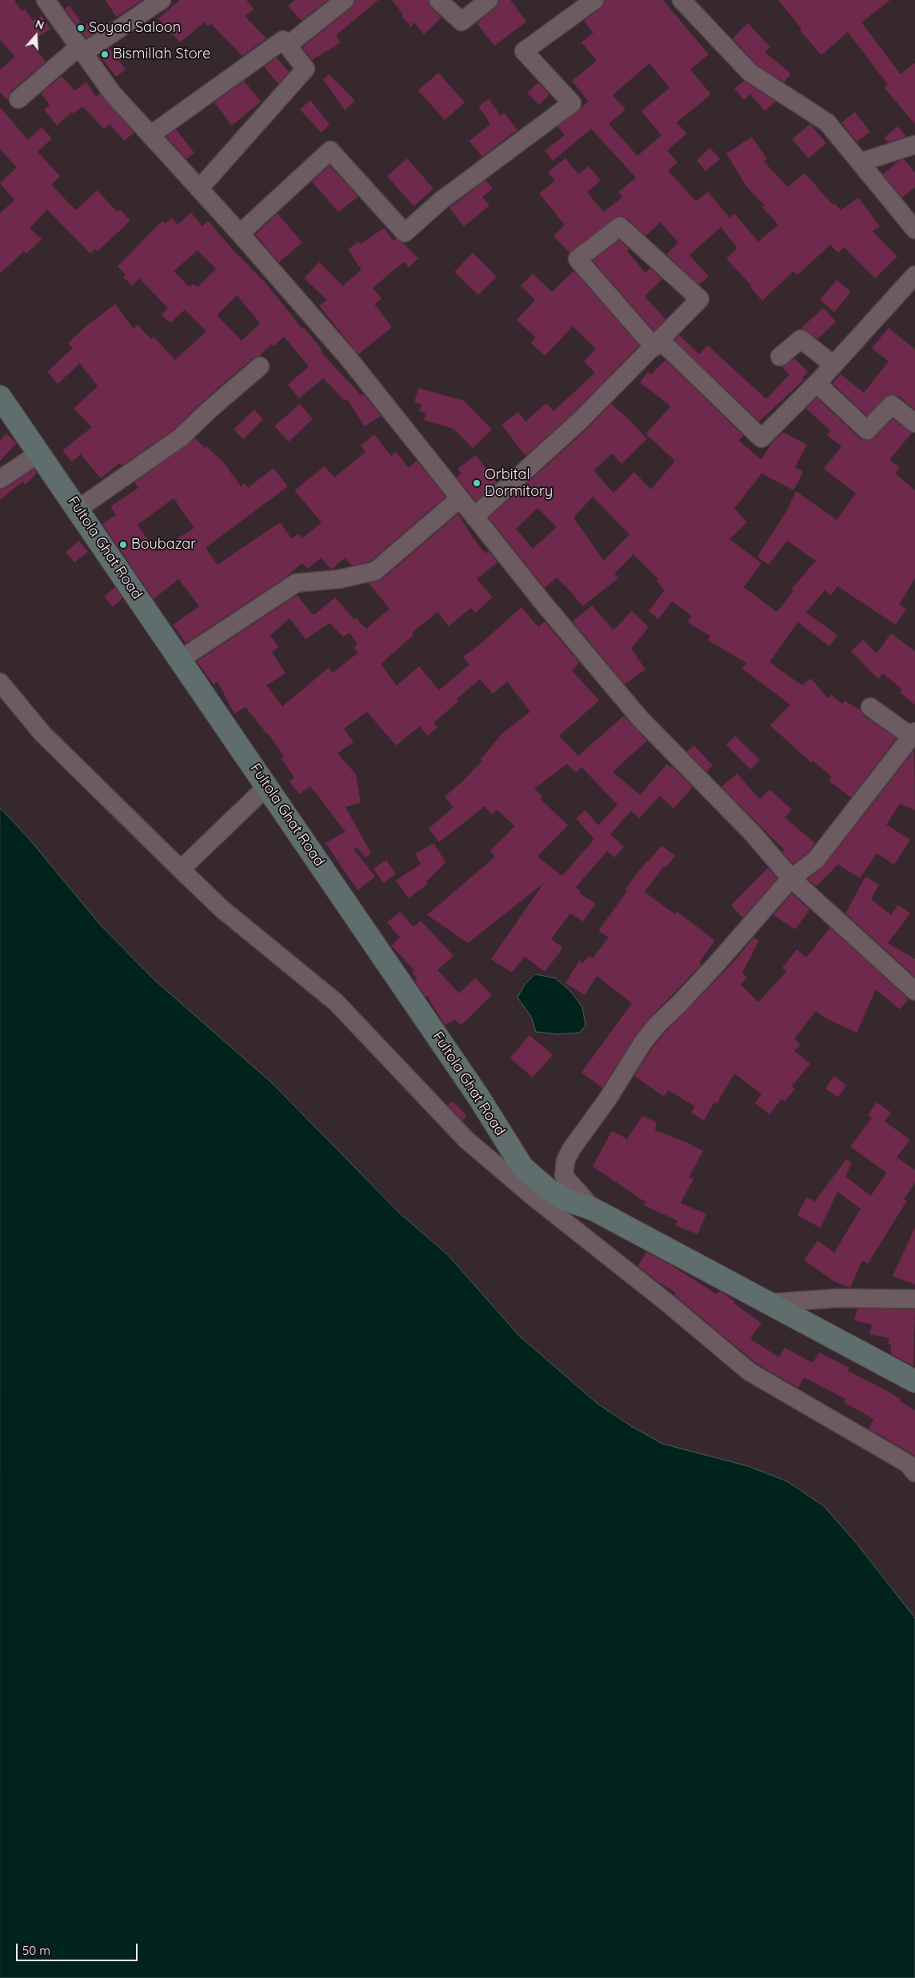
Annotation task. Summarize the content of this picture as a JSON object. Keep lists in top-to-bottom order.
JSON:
{
  "streets": {
    "street": ["Fultola Ghat Road"]
  },
  "places": [
    "Soyad Saloon",
    "Bismillah Store",
    "Orbital Dormitory",
    "Boubazar"
  ],
  "scale_bar": "50 m",
  "north": "top"
}
